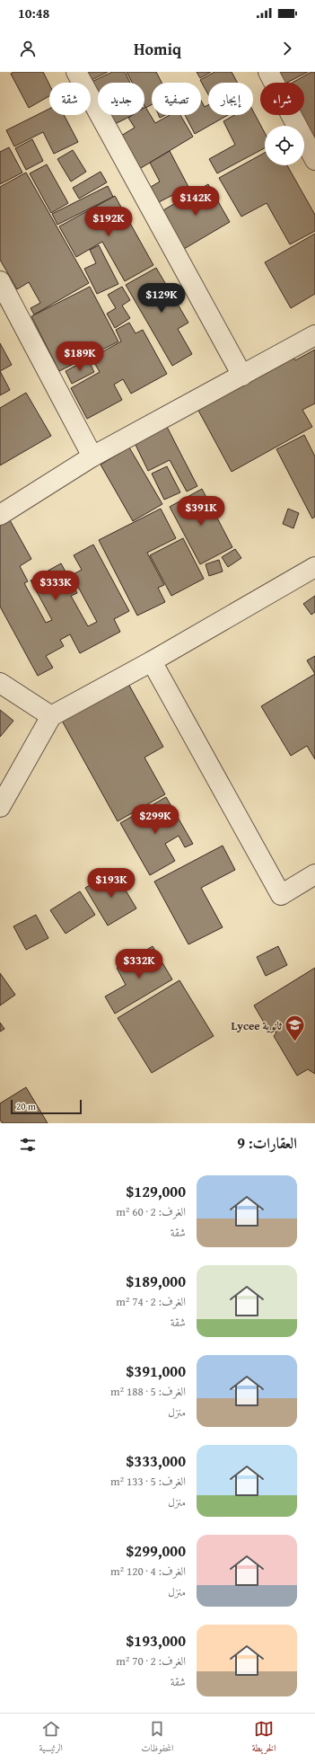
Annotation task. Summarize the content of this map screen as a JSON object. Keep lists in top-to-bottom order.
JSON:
{
  "places": {
    "school or university": ["Lycee ثانوية"]
  },
  "scale_bar": "20 m",
  "page": {
    "status": "10:48",
    "header": "Homiq",
    "chip": [
      "شراء",
      "إيجار",
      "تصفية",
      "جديد",
      "شقة"
    ],
    "price": [
      "$142K",
      "$192K",
      "$129K",
      "$189K",
      "$391K",
      "$333K",
      "$299K",
      "$193K",
      "$332K"
    ],
    "scale": "20 m",
    "heading": "العقارات: 9",
    "list": [
      {
        "name": "$129,000",
        "note": "الغرف: 2 · 60 m² · شقة"
      },
      {
        "name": "$189,000",
        "note": "الغرف: 2 · 74 m² · شقة"
      },
      {
        "name": "$391,000",
        "note": "الغرف: 5 · 188 m² · منزل"
      },
      {
        "name": "$333,000",
        "note": "الغرف: 5 · 133 m² · منزل"
      },
      {
        "name": "$299,000",
        "note": "الغرف: 4 · 120 m² · منزل"
      },
      {
        "name": "$193,000",
        "note": "الغرف: 2 · 70 m² · شقة"
      }
    ],
    "tabs": ["الخريطة", "المحفوظات", "الرئيسية"]
  }
}
